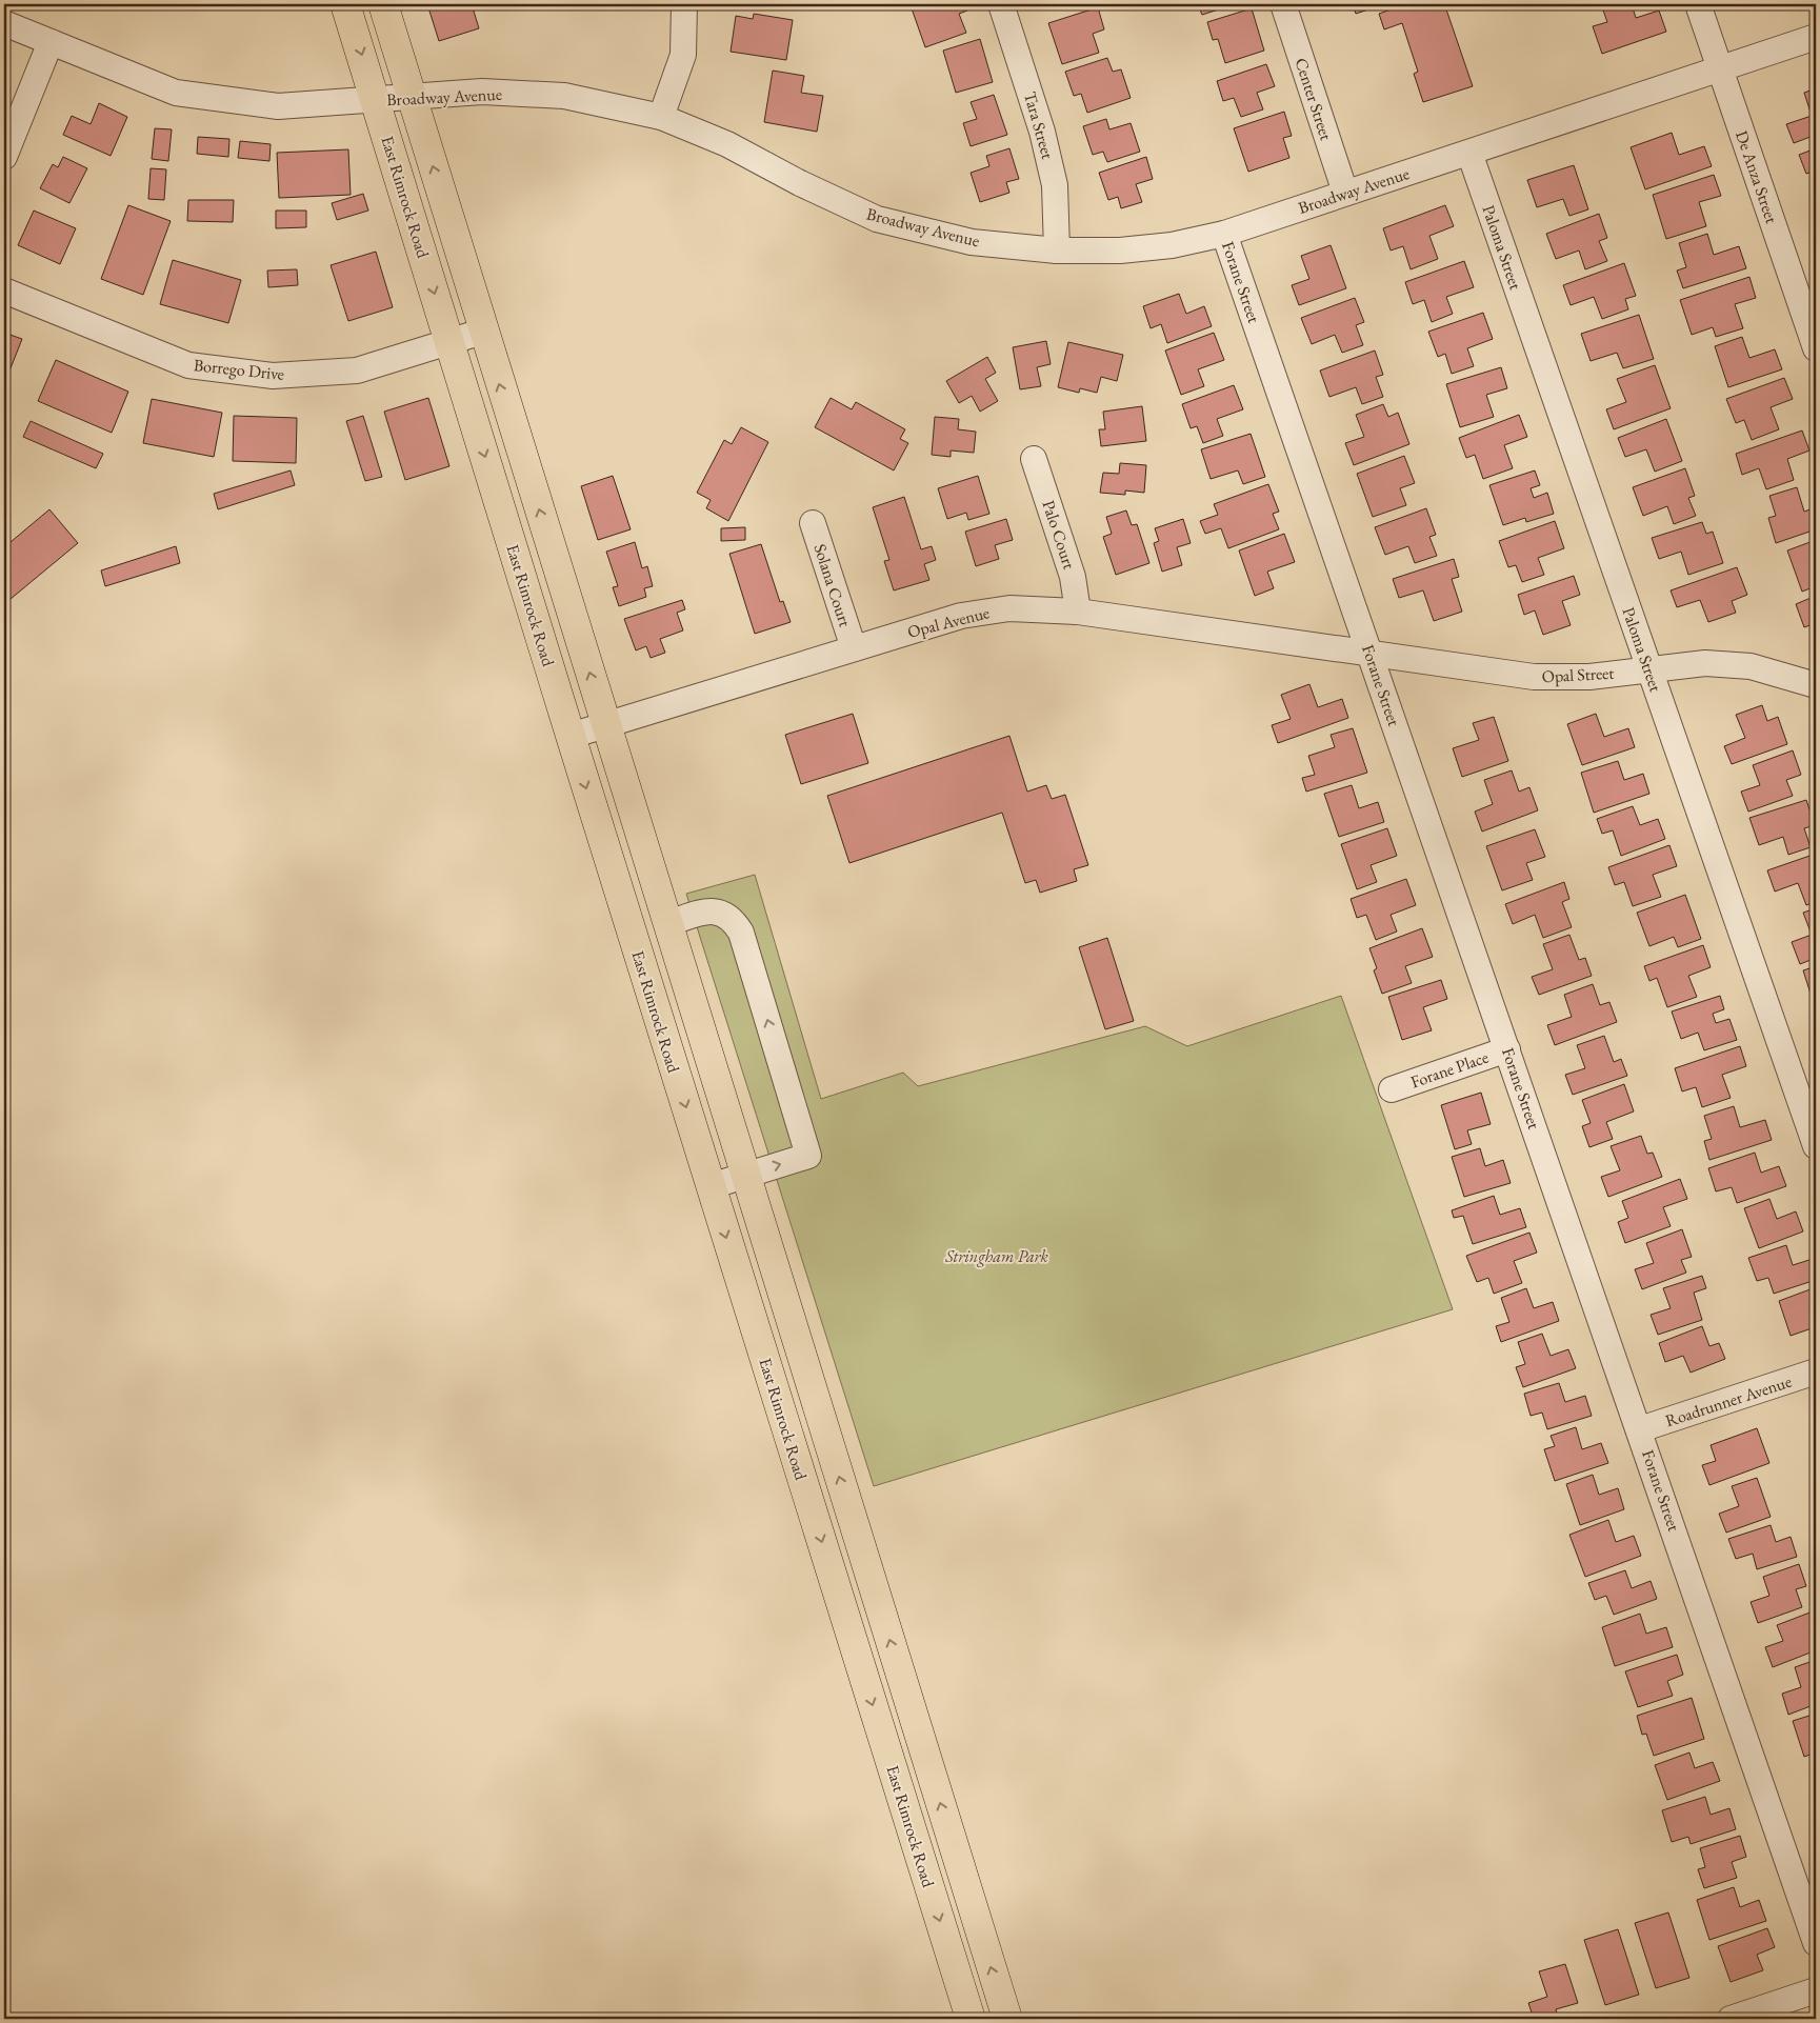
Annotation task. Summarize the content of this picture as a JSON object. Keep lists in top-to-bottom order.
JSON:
{
  "streets": {
    "main road": ["East Rimrock Road"],
    "street": [
      "Broadway Avenue",
      "Center Street",
      "Tara Street",
      "De Anza Street",
      "Paloma Street",
      "Forane Street",
      "Borrego Drive",
      "Palo Court",
      "Solana Court",
      "Opal Avenue",
      "Opal Street",
      "Forane Place",
      "Roadrunner Avenue"
    ]
  },
  "crossings": [
    ["Broadway Avenue", "Center Street"],
    ["Broadway Avenue", "Tara Street"],
    ["Broadway Avenue", "De Anza Street"],
    ["Broadway Avenue", "East Rimrock Road"],
    ["Broadway Avenue", "Paloma Street"],
    ["Broadway Avenue", "Forane Street"],
    ["East Rimrock Road", "Borrego Drive"],
    ["East Rimrock Road", "Opal Avenue"],
    ["Paloma Street", "Opal Street"],
    ["Forane Street", "Opal Avenue"],
    ["Forane Street", "Opal Street"],
    ["Forane Street", "Forane Place"],
    ["Forane Street", "Roadrunner Avenue"],
    ["Palo Court", "Opal Avenue"],
    ["Solana Court", "Opal Avenue"],
    ["Opal Avenue", "Opal Street"]
  ],
  "parks": ["Stringham Park"]
}
